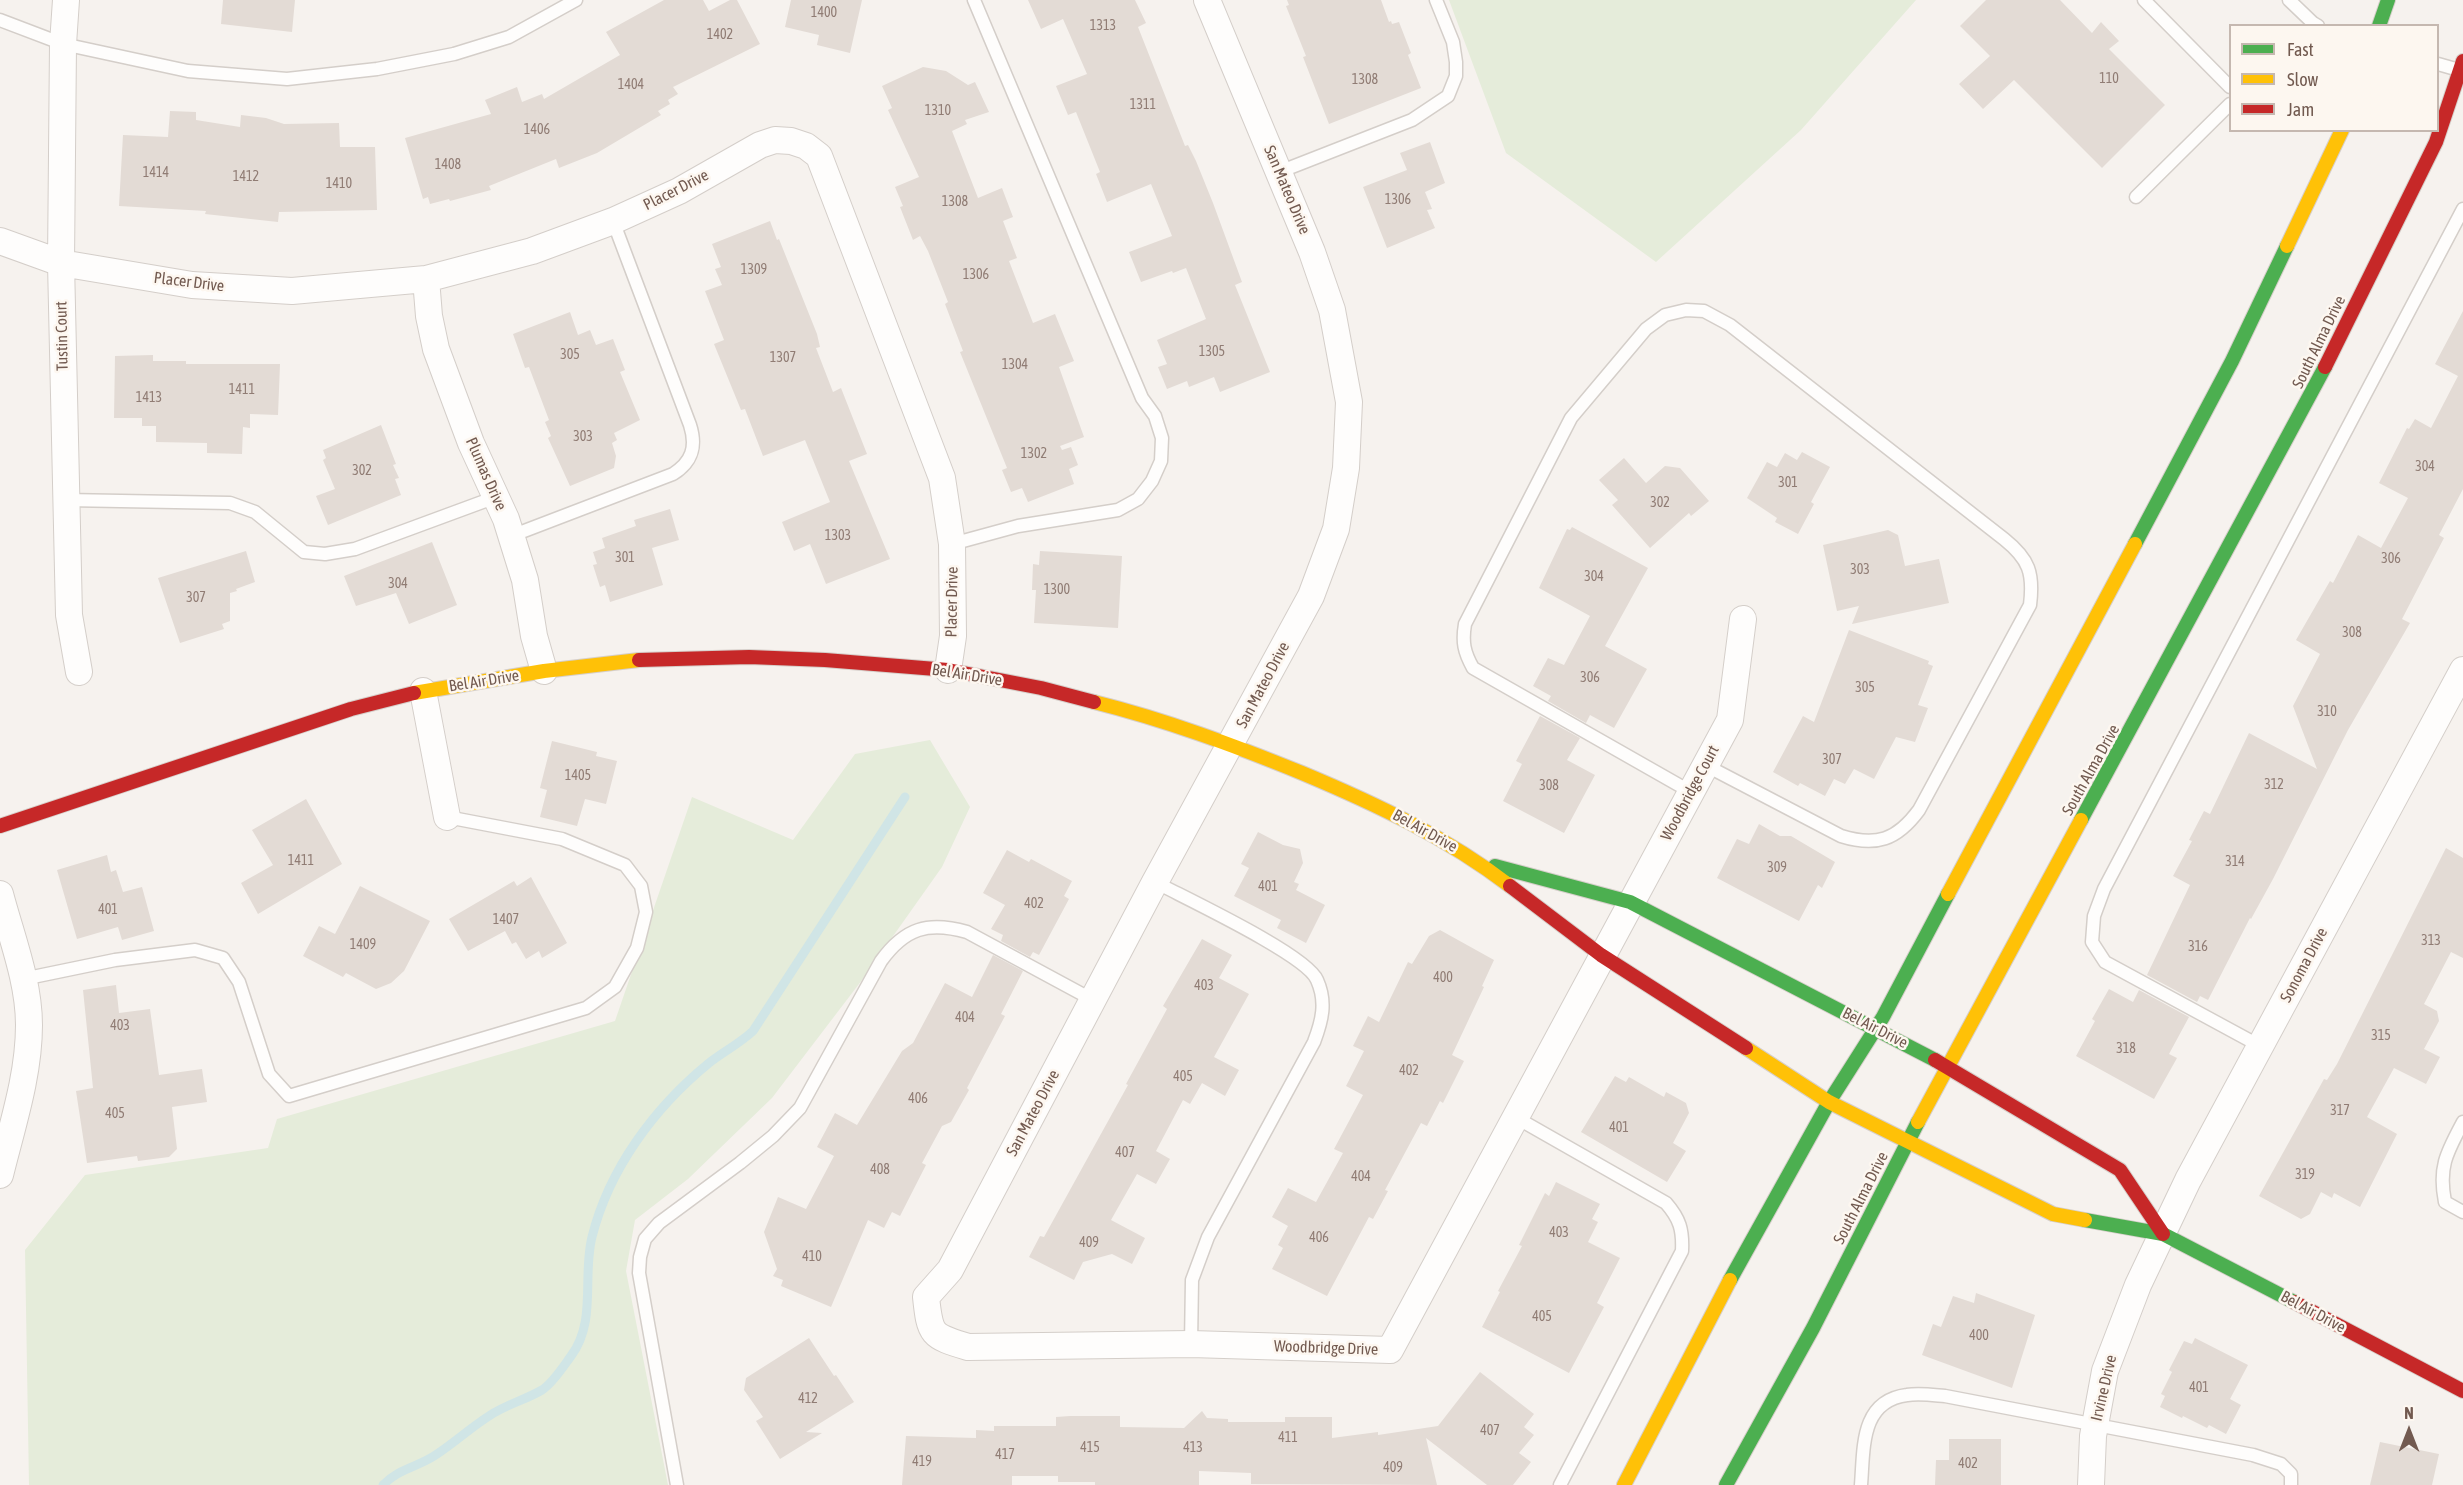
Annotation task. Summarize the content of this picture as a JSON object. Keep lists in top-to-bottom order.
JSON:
{
  "streets": {
    "street": [
      "Placer Drive",
      "San Mateo Drive",
      "Tustin Court",
      "South Alma Drive",
      "Plumas Drive",
      "Bel Air Drive",
      "Woodbridge Court",
      "Sonoma Drive",
      "Woodbridge Drive",
      "Irvine Drive"
    ]
  },
  "crossings": [
    ["Placer Drive", "Tustin Court"],
    ["Placer Drive", "Plumas Drive"],
    ["Placer Drive", "Bel Air Drive"],
    ["San Mateo Drive", "Bel Air Drive"],
    ["San Mateo Drive", "Woodbridge Drive"],
    ["South Alma Drive", "Bel Air Drive"],
    ["Plumas Drive", "Bel Air Drive"],
    ["Bel Air Drive", "Woodbridge Court"],
    ["Bel Air Drive", "Sonoma Drive"],
    ["Bel Air Drive", "Woodbridge Drive"],
    ["Woodbridge Court", "Woodbridge Drive"],
    ["Sonoma Drive", "Irvine Drive"]
  ],
  "house_numbers": [
    "1400",
    "1313",
    "1402",
    "110",
    "1308",
    "1404",
    "1311",
    "1310",
    "1406",
    "1408",
    "1414",
    "1412",
    "1410",
    "1306",
    "1308",
    "1309",
    "1306",
    "1305",
    "305",
    "1307",
    "1304",
    "1411",
    "1413",
    "303",
    "1302",
    "304",
    "302",
    "301",
    "302",
    "1303",
    "301",
    "306",
    "303",
    "304",
    "304",
    "1300",
    "307",
    "308",
    "306",
    "305",
    "310",
    "307",
    "1405",
    "312",
    "308",
    "1411",
    "314",
    "309",
    "401",
    "402",
    "401",
    "1407",
    "313",
    "1409",
    "316",
    "400",
    "403",
    "404",
    "403",
    "315",
    "318",
    "402",
    "405",
    "406",
    "317",
    "405",
    "401",
    "407",
    "408",
    "319",
    "404",
    "403",
    "406",
    "409",
    "410",
    "405",
    "400",
    "401",
    "412",
    "407",
    "411",
    "415",
    "413",
    "417",
    "419",
    "402",
    "409"
  ],
  "legend": ["Fast", "Slow", "Jam"],
  "north": "top"
}
